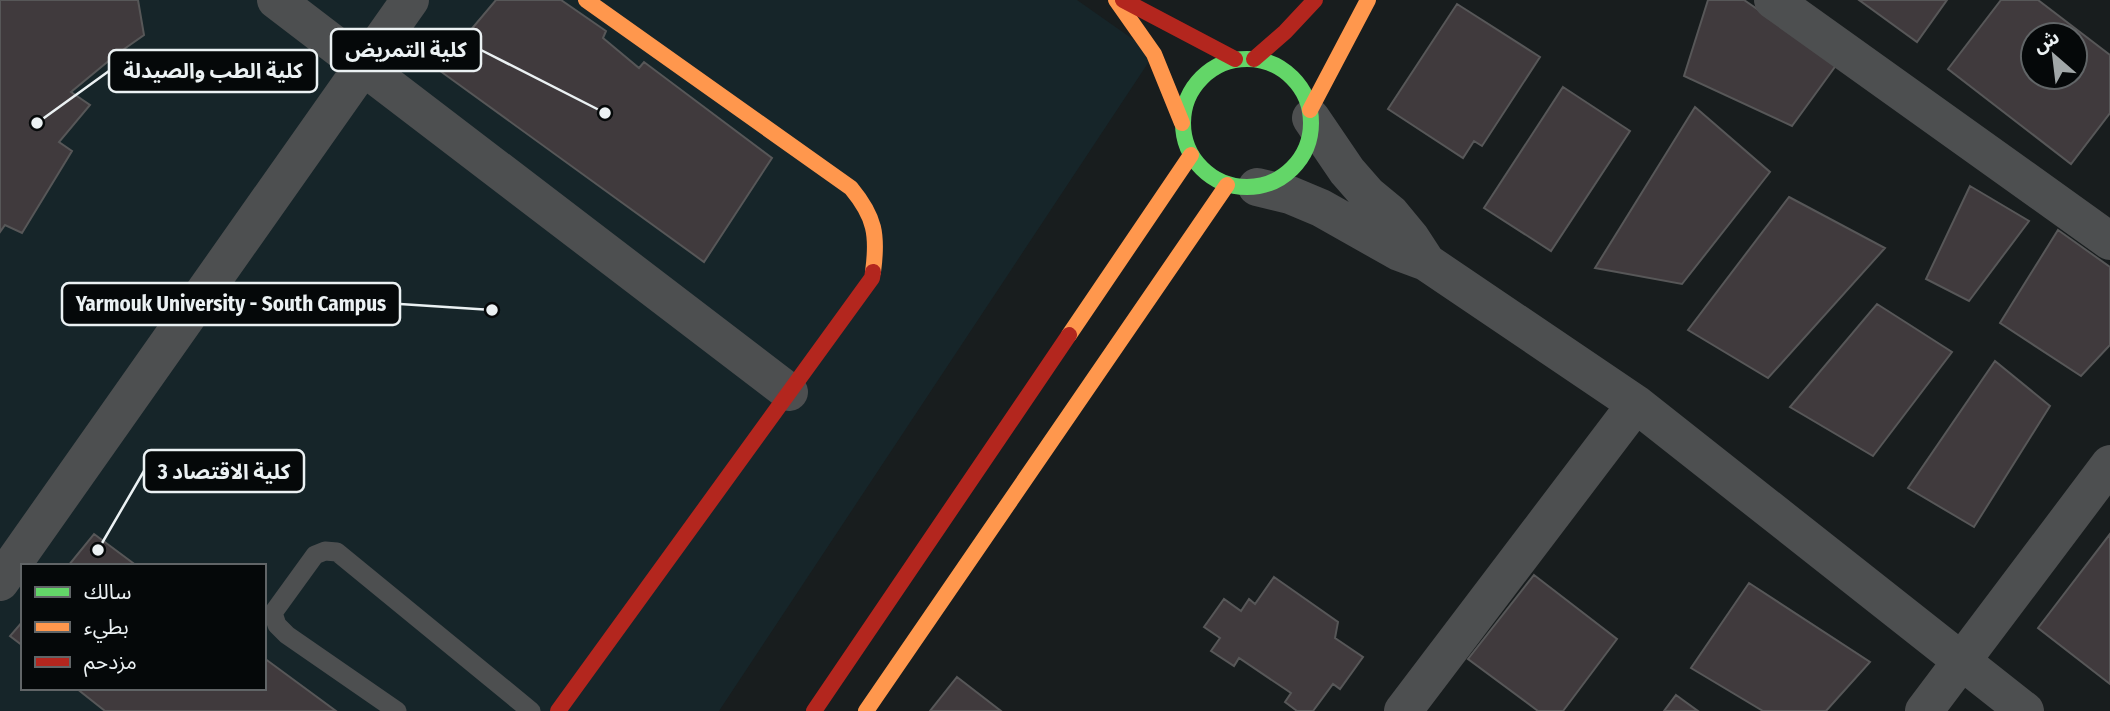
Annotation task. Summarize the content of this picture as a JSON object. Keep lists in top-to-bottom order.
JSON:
{
  "places": [
    "كلية التمريض",
    "كلية الطب والصيدلة",
    "Yarmouk University - South Campus",
    "كلية الاقتصاد 3"
  ],
  "legend": ["سالك", "بطيء", "مزدحم"],
  "north": "top left"
}
